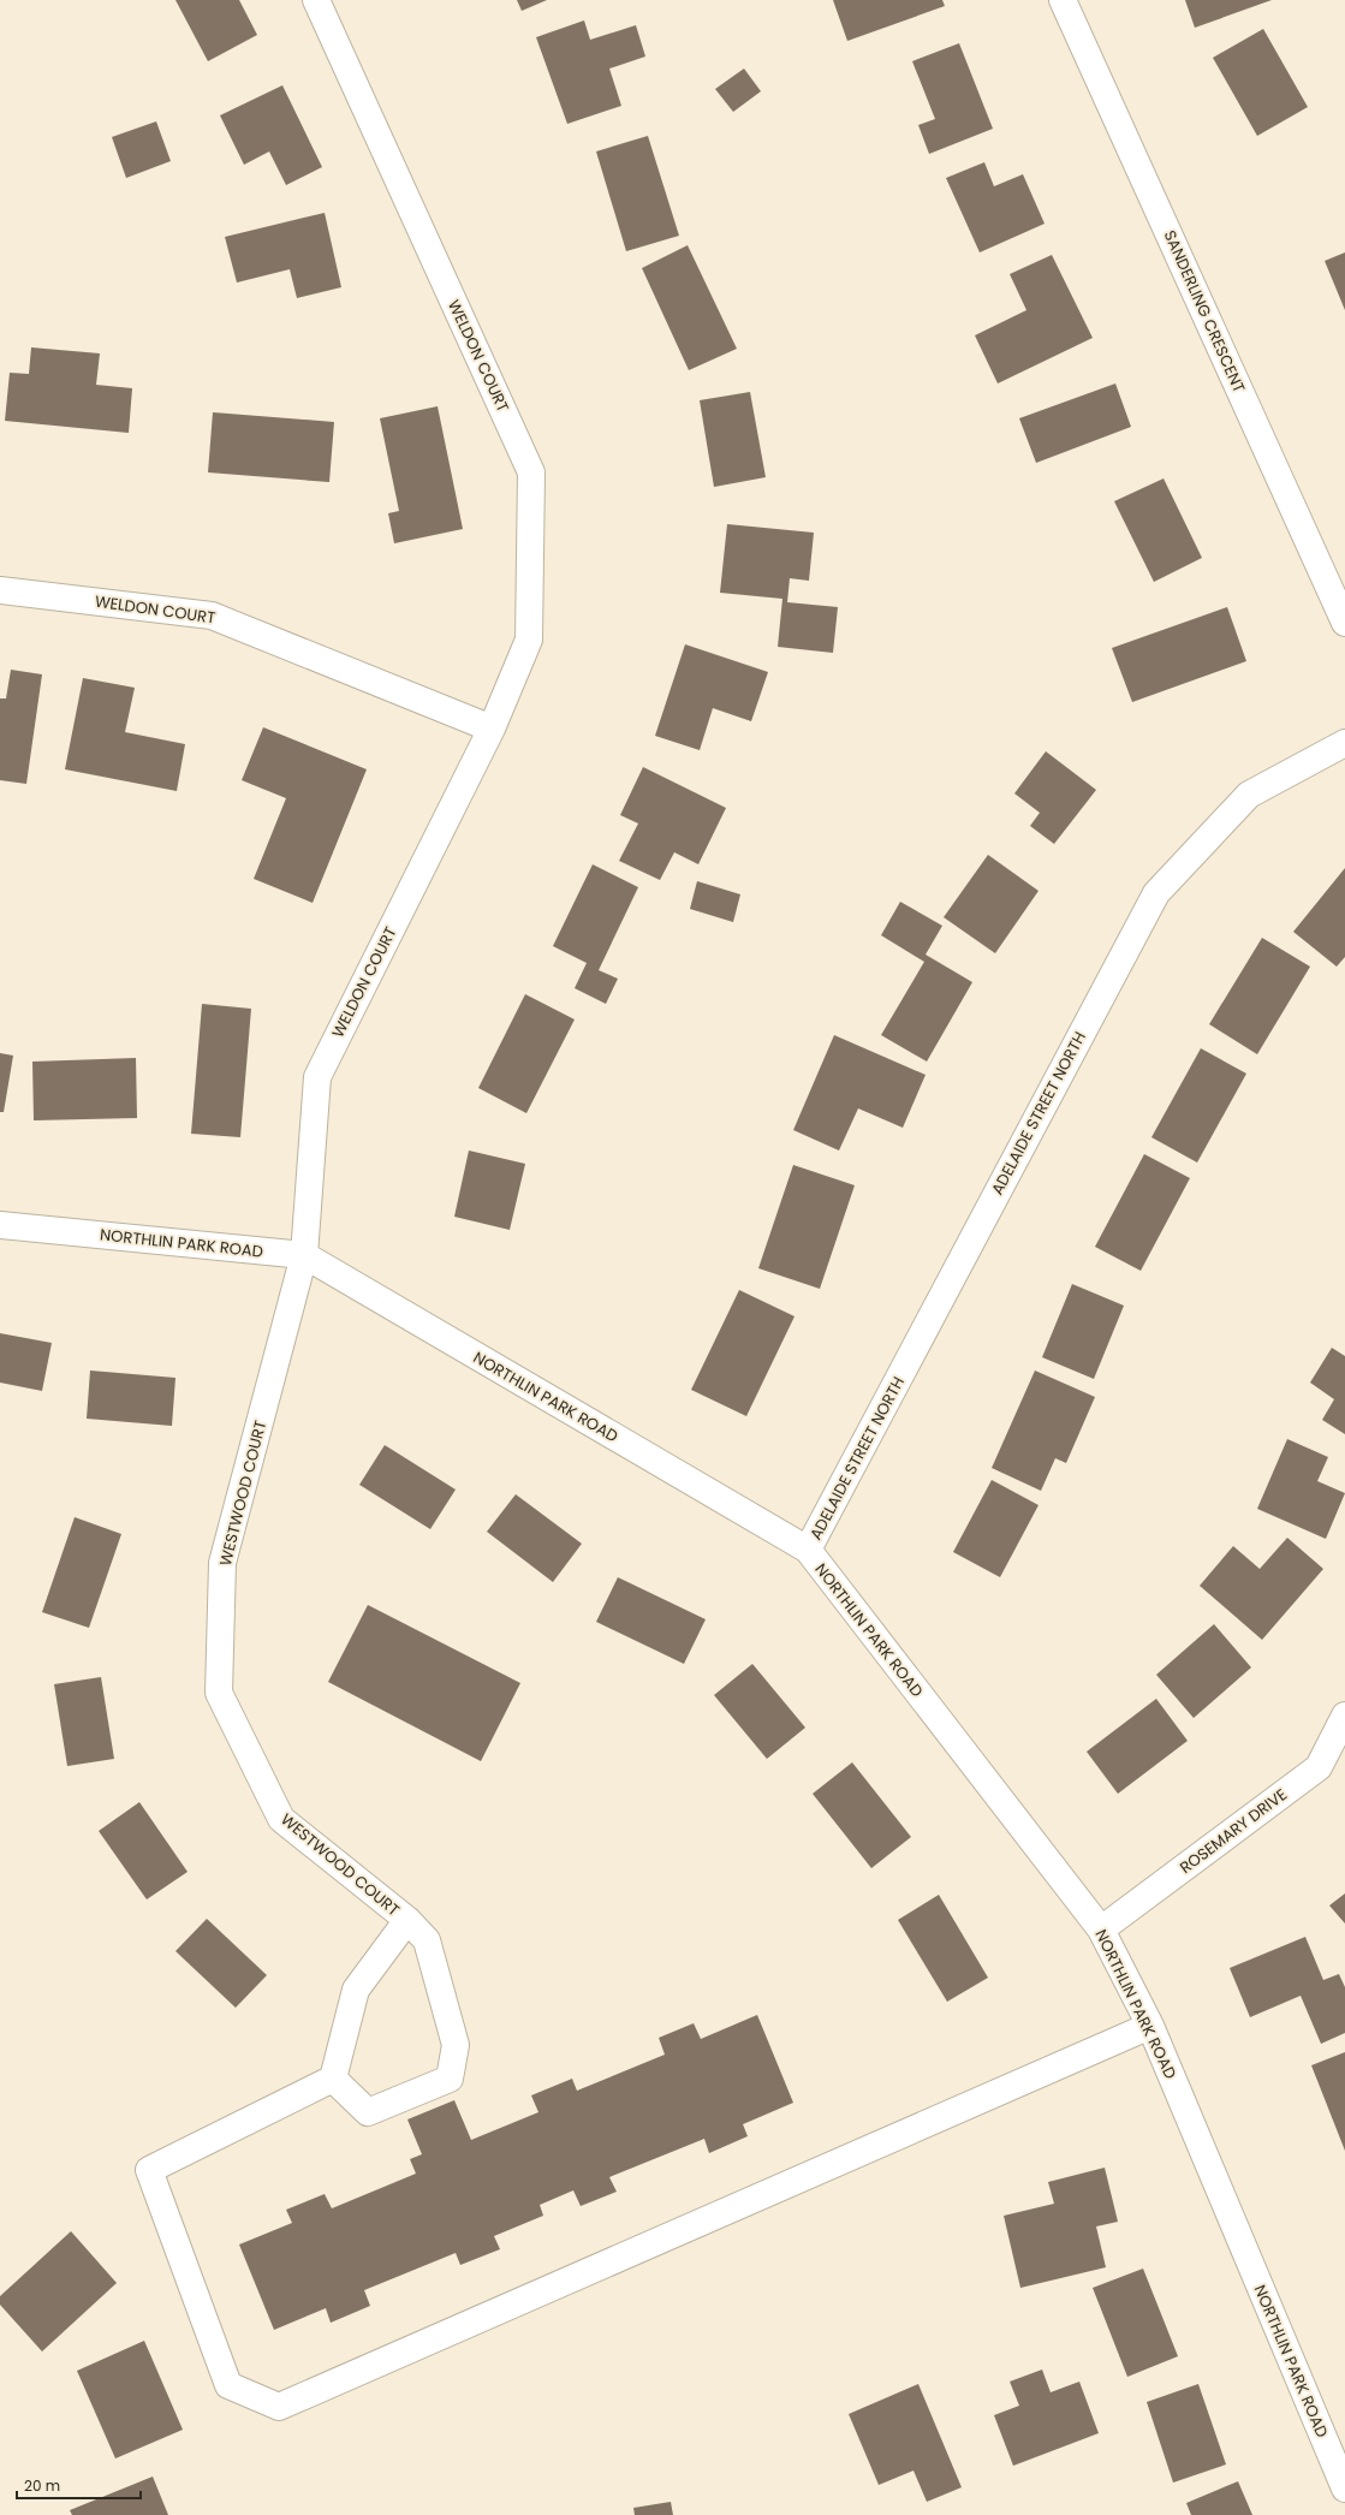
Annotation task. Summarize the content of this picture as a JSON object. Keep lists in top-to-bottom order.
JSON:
{
  "streets": {
    "street": [
      "SANDERLING CRESCENT",
      "WELDON COURT",
      "ADELAIDE STREET NORTH",
      "NORTHLIN PARK ROAD",
      "WESTWOOD COURT",
      "ROSEMARY DRIVE"
    ]
  },
  "crossings": [
    ["WELDON COURT", "NORTHLIN PARK ROAD"],
    ["WELDON COURT", "WESTWOOD COURT"],
    ["ADELAIDE STREET NORTH", "NORTHLIN PARK ROAD"],
    ["NORTHLIN PARK ROAD", "WESTWOOD COURT"],
    ["NORTHLIN PARK ROAD", "ROSEMARY DRIVE"]
  ],
  "scale_bar": "20 m"
}
